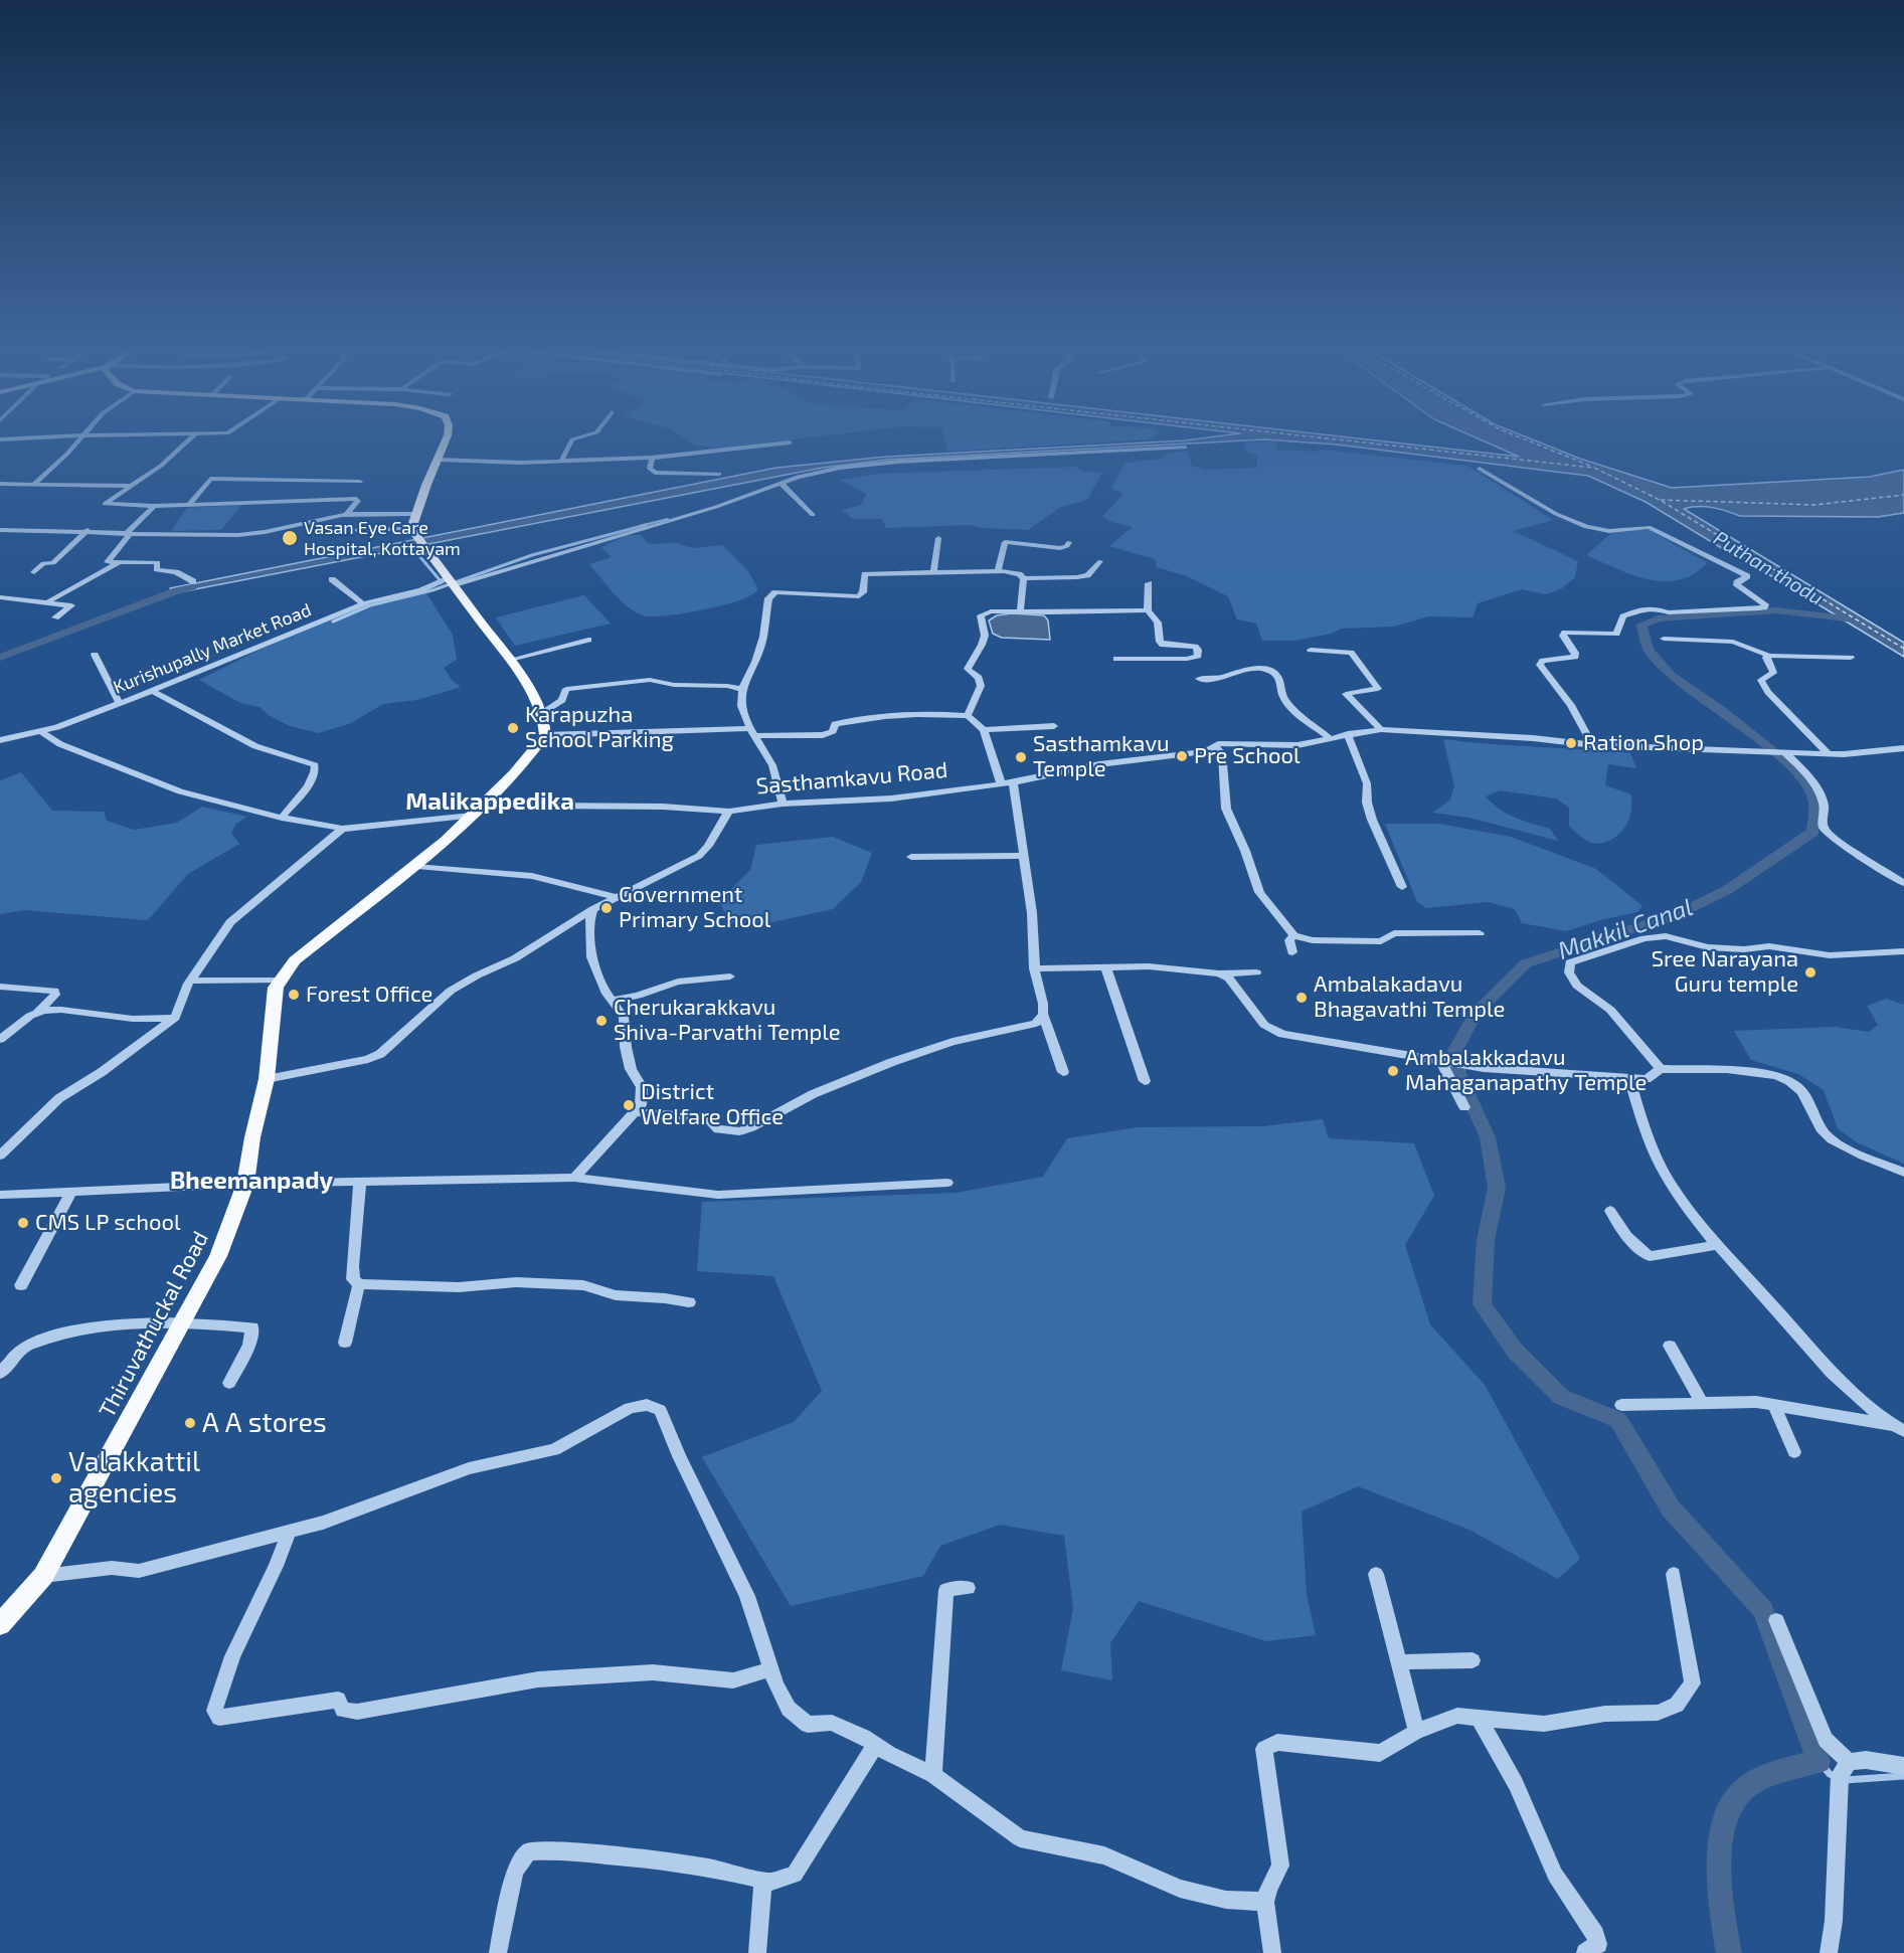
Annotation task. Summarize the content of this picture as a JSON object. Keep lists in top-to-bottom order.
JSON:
{
  "streets": {
    "main road": ["Thiruvathuckal Road"],
    "street": ["Kurishupally Market Road", "Sasthamkavu Road"]
  },
  "districts": ["Malikappedika", "Bheemanpady"],
  "water": ["Puthan thodu", "Makkil Canal"],
  "places": [
    "Vasan Eye Care Hospital, Kottayam",
    "Karapuzha School Parking",
    "Ration Shop",
    "Pre School",
    "Sasthamkavu Temple",
    "Government Primary School",
    "Sree Narayana Guru temple",
    "Forest Office",
    "Ambalakadavu Bhagavathi Temple",
    "Cherukarakkavu Shiva-Parvathi Temple",
    "Ambalakkadavu Mahaganapathy Temple",
    "District Welfare Office",
    "CMS LP school",
    "A A stores",
    "Valakkattil agencies"
  ]
}
